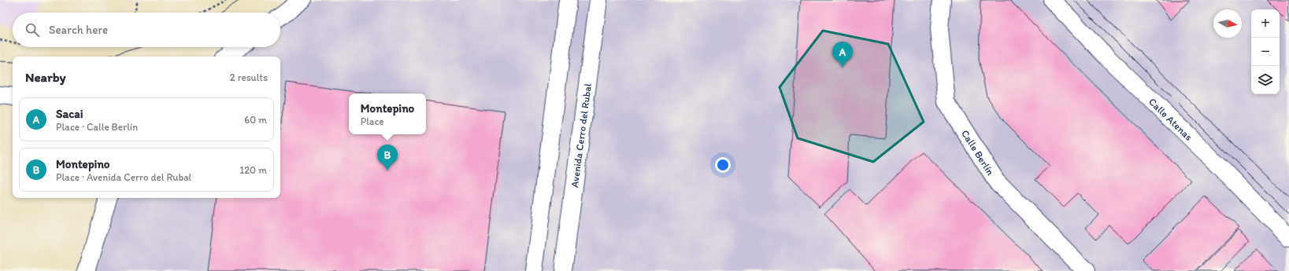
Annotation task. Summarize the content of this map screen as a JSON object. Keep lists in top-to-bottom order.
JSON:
{
  "streets": {
    "street": ["Calle Atenas", "Avenida Cerro del Rubal", "Calle Berlín"]
  },
  "north": "right",
  "page": {
    "map_buttons": ["+", "−"],
    "search": "Search here",
    "pins": ["A", "B"],
    "heading": ["Nearby", "2 results"],
    "popup": ["Montepino", "Place"],
    "list": [
      {
        "mark": "A",
        "name": "Sacai",
        "note": "Place · Calle Berlín",
        "value": "60 m"
      },
      {
        "mark": "B",
        "name": "Montepino",
        "note": "Place · Avenida Cerro del Rubal",
        "value": "120 m"
      }
    ]
  }
}
